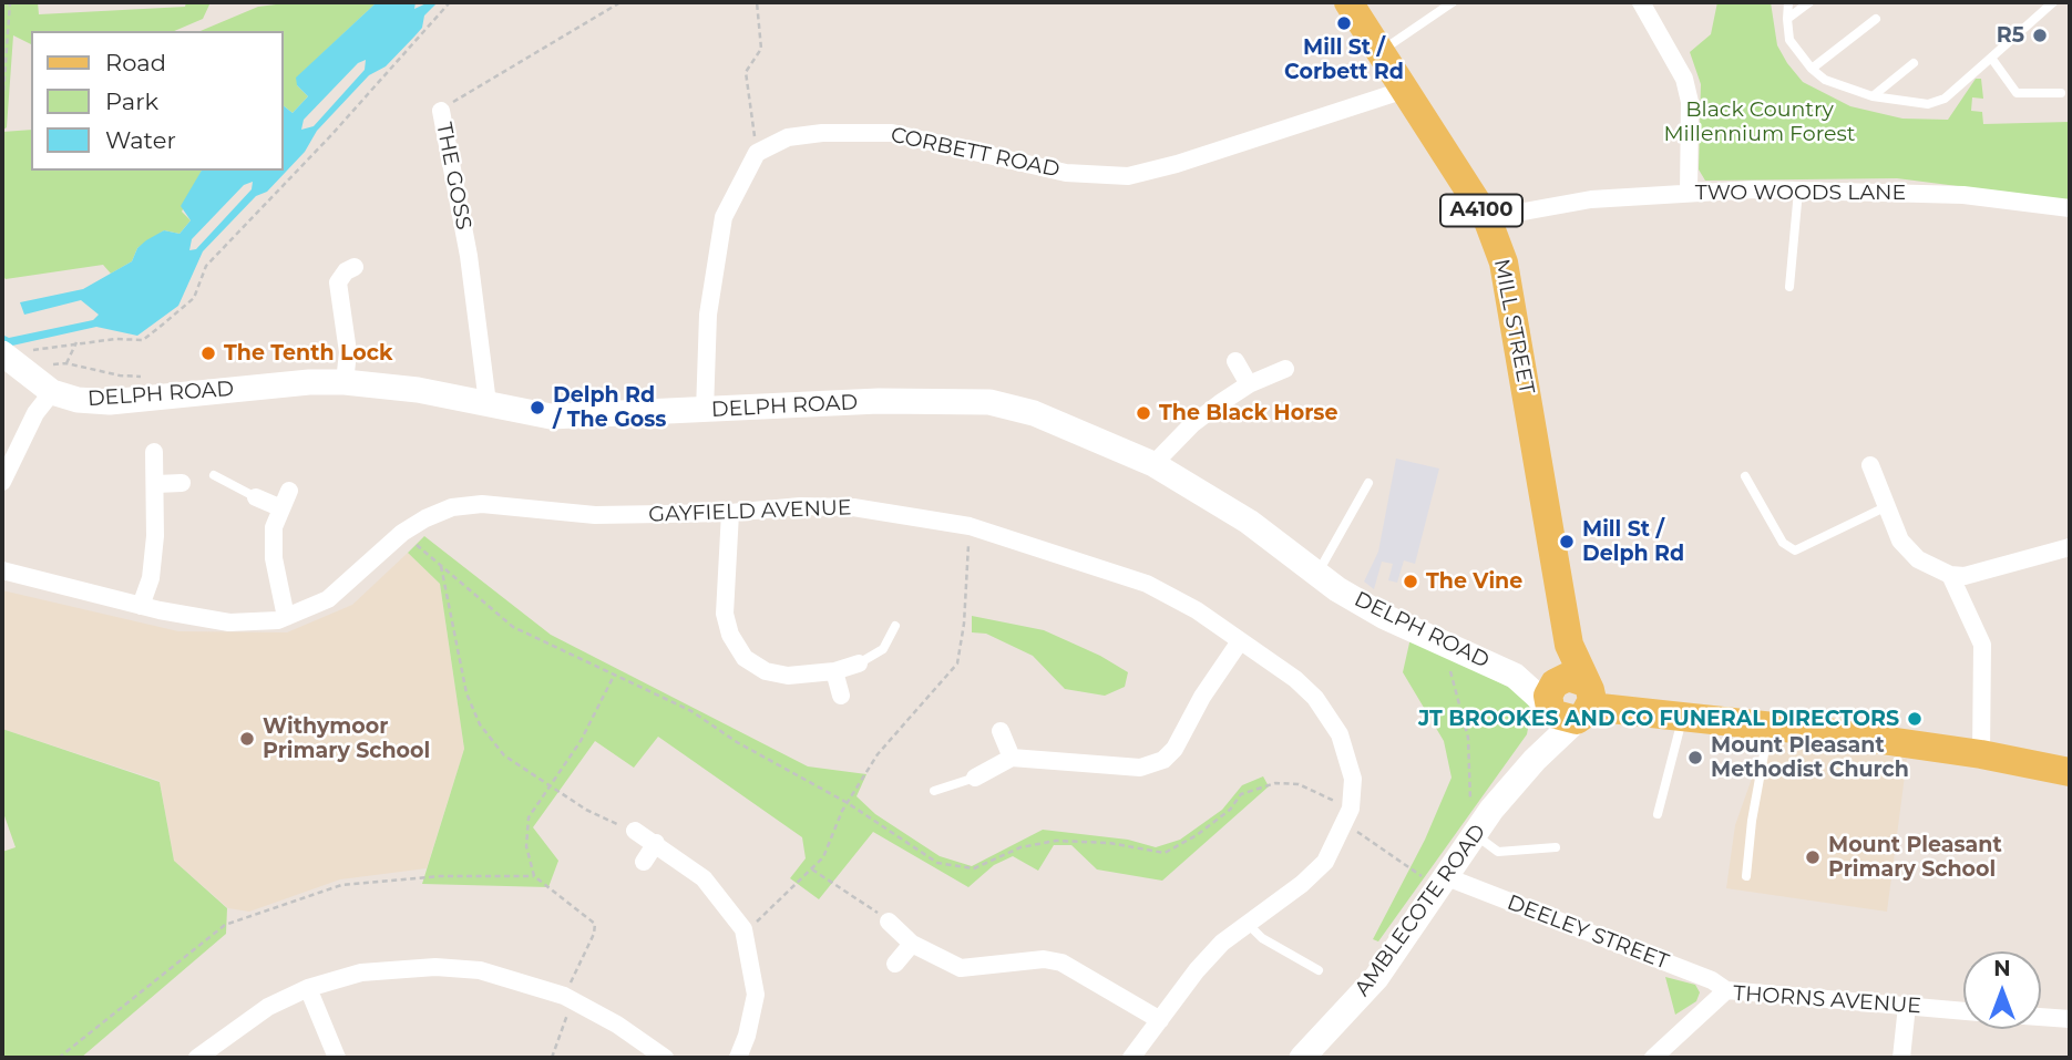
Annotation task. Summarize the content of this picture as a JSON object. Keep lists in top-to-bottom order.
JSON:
{
  "streets": {
    "main road": [
      "A4100",
      "MILL STREET",
      "DELPH ROAD",
      "AMBLECOTE ROAD"
    ],
    "street": [
      "CORBETT ROAD",
      "THE GOSS",
      "TWO WOODS LANE",
      "GAYFIELD AVENUE",
      "DEELEY STREET",
      "THORNS AVENUE"
    ]
  },
  "crossings": [
    ["CORBETT ROAD", "MILL STREET"],
    ["THE GOSS", "DELPH ROAD"],
    ["TWO WOODS LANE", "MILL STREET"],
    ["MILL STREET", "DELPH ROAD"],
    ["MILL STREET", "AMBLECOTE ROAD"],
    ["DELPH ROAD", "AMBLECOTE ROAD"],
    ["AMBLECOTE ROAD", "DEELEY STREET"],
    ["DEELEY STREET", "THORNS AVENUE"]
  ],
  "parks": ["Black Country Millennium Forest"],
  "places": [
    "Mill St / Corbett Rd",
    "R5",
    "The Tenth Lock",
    "Delph Rd / The Goss",
    "The Black Horse",
    "Mill St / Delph Rd",
    "The Vine",
    "JT BROOKES AND CO FUNERAL DIRECTORS",
    "Withymoor Primary School",
    "Mount Pleasant Methodist Church",
    "Mount Pleasant Primary School"
  ],
  "legend": ["Road", "Park", "Water"],
  "north": "top"
}
